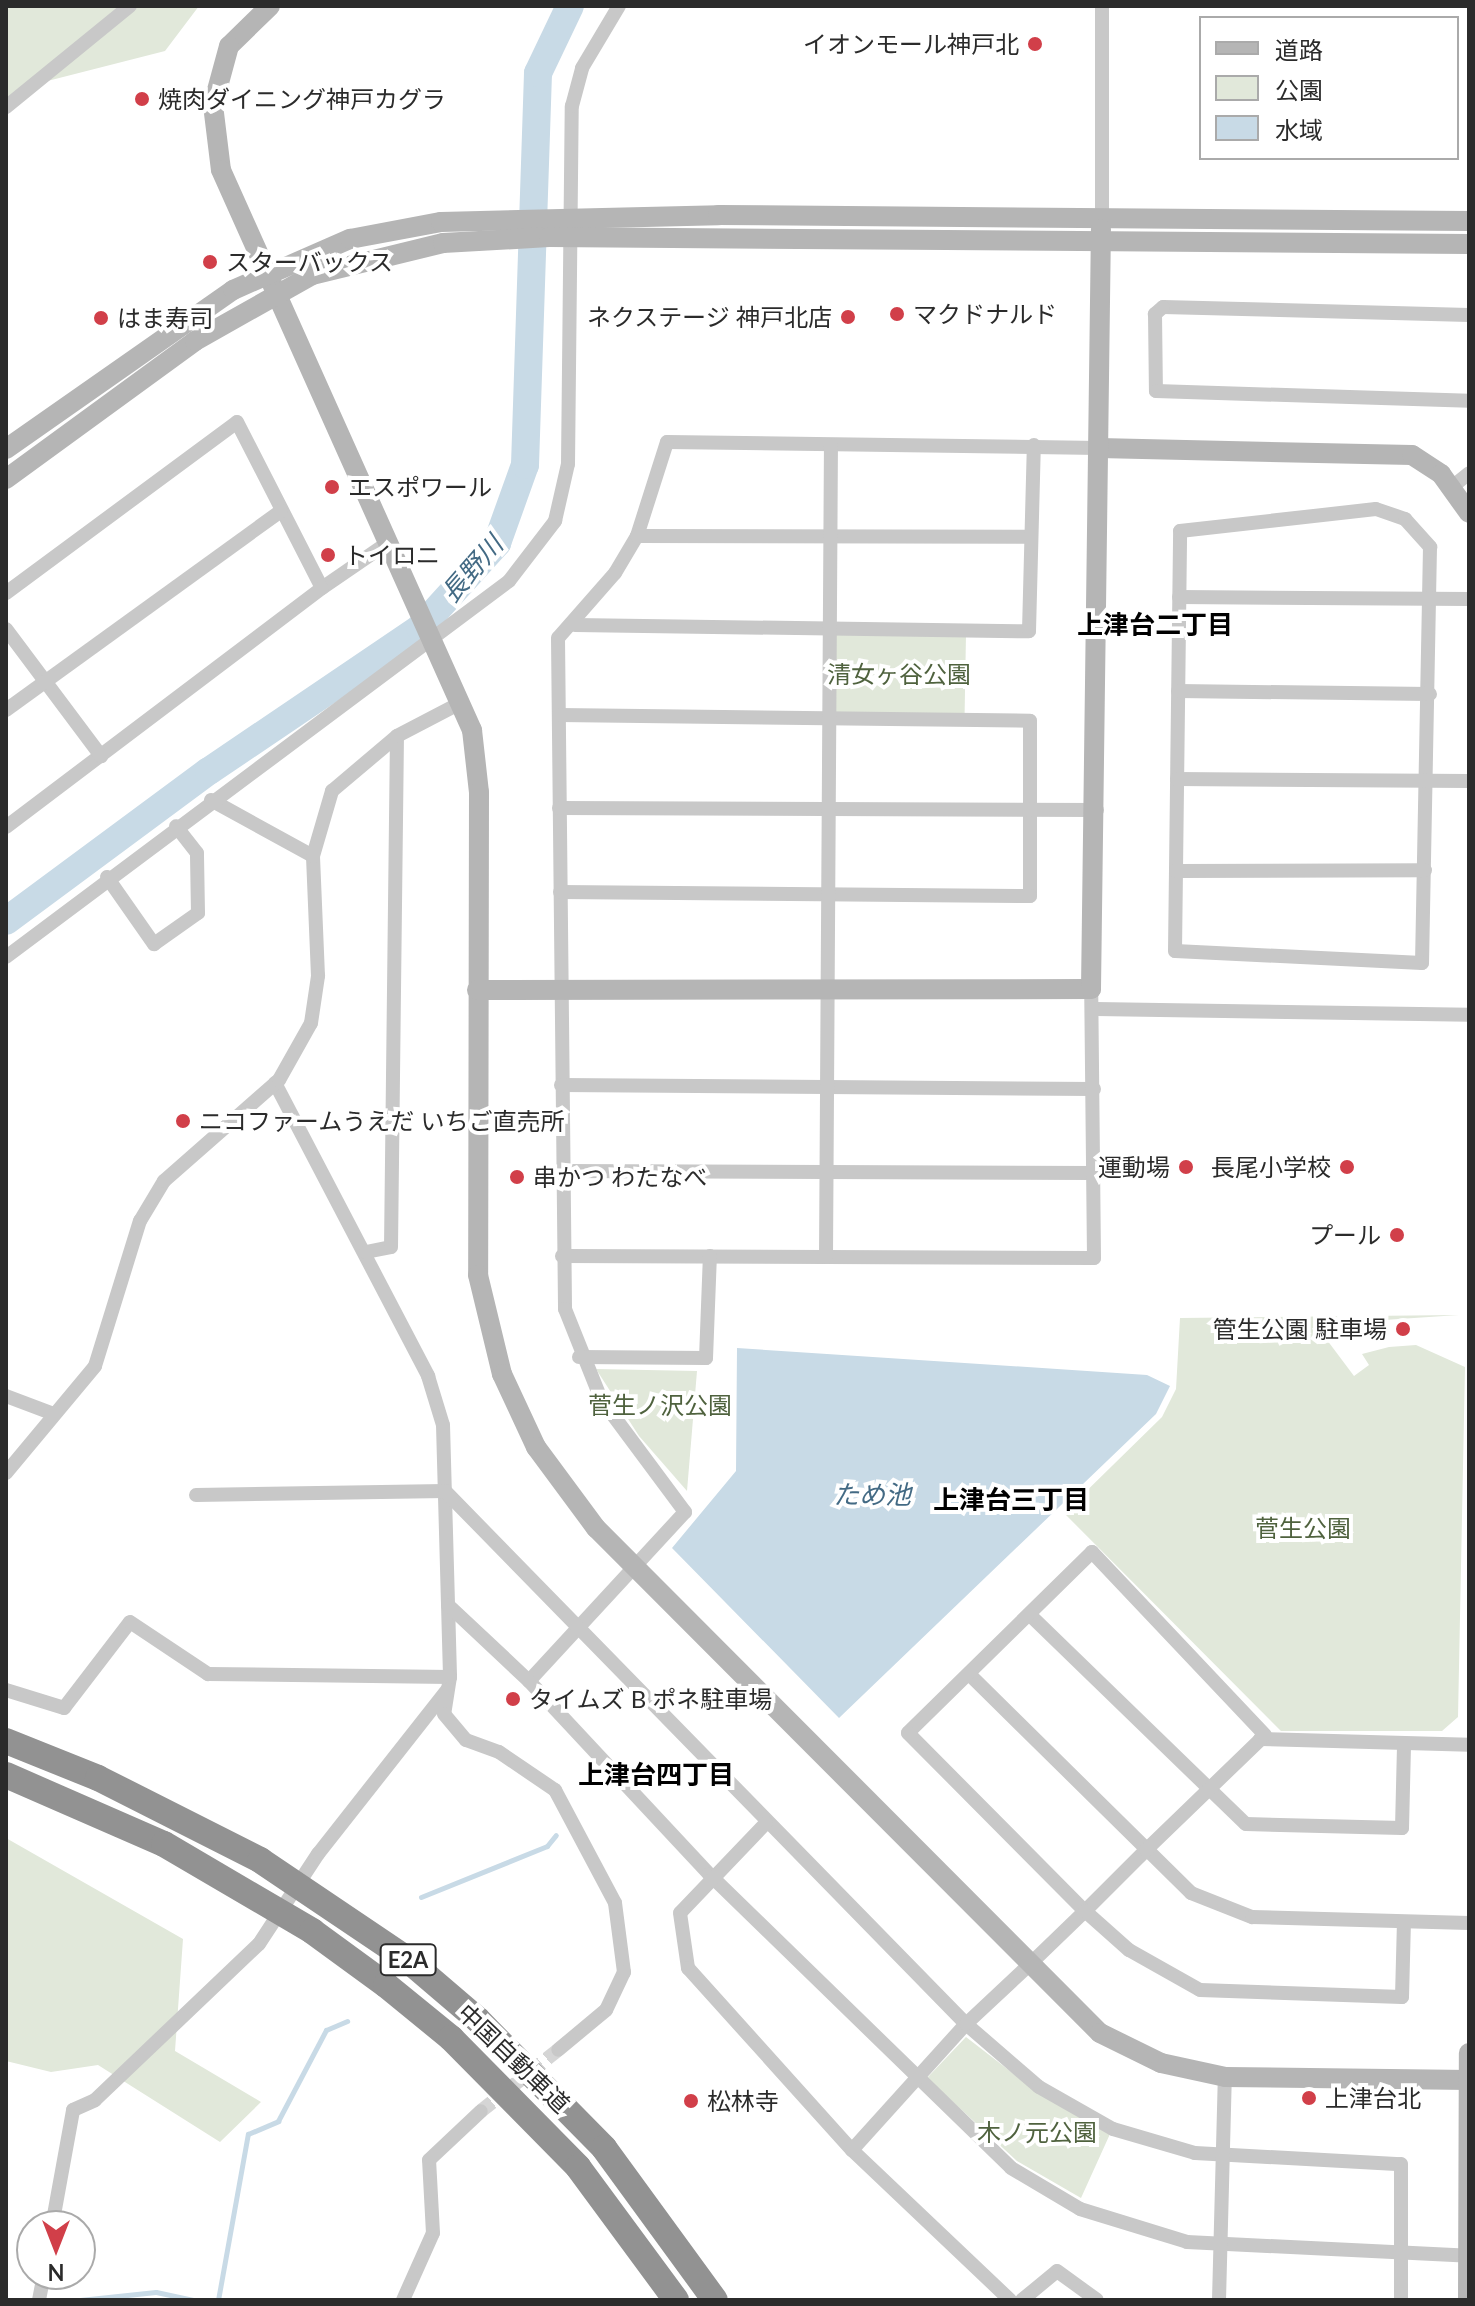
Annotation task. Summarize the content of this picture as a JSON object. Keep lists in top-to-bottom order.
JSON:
{
  "streets": {
    "highway": ["E2A", "中国自動車道"]
  },
  "districts": ["上津台二丁目", "上津台三丁目", "上津台四丁目"],
  "water": ["長野川", "ため池"],
  "parks": [
    "清女ヶ谷公園",
    "菅生ノ沢公園",
    "菅生公園",
    "木ノ元公園"
  ],
  "places": [
    "イオンモール神戸北",
    "焼肉ダイニング神戸カグラ",
    "スターバックス",
    "マクドナルド",
    "ネクステージ 神戸北店",
    "はま寿司",
    "エスポワール",
    "トイロニ",
    "ニコファームうえだ いちご直売所",
    "運動場",
    "長尾小学校",
    "串かつ わたなべ",
    "プール",
    "管生公園 駐車場",
    "タイムズ B ポネ駐車場",
    "上津台北",
    "松林寺"
  ],
  "legend": ["道路", "公園", "水域"],
  "north": "bottom"
}
